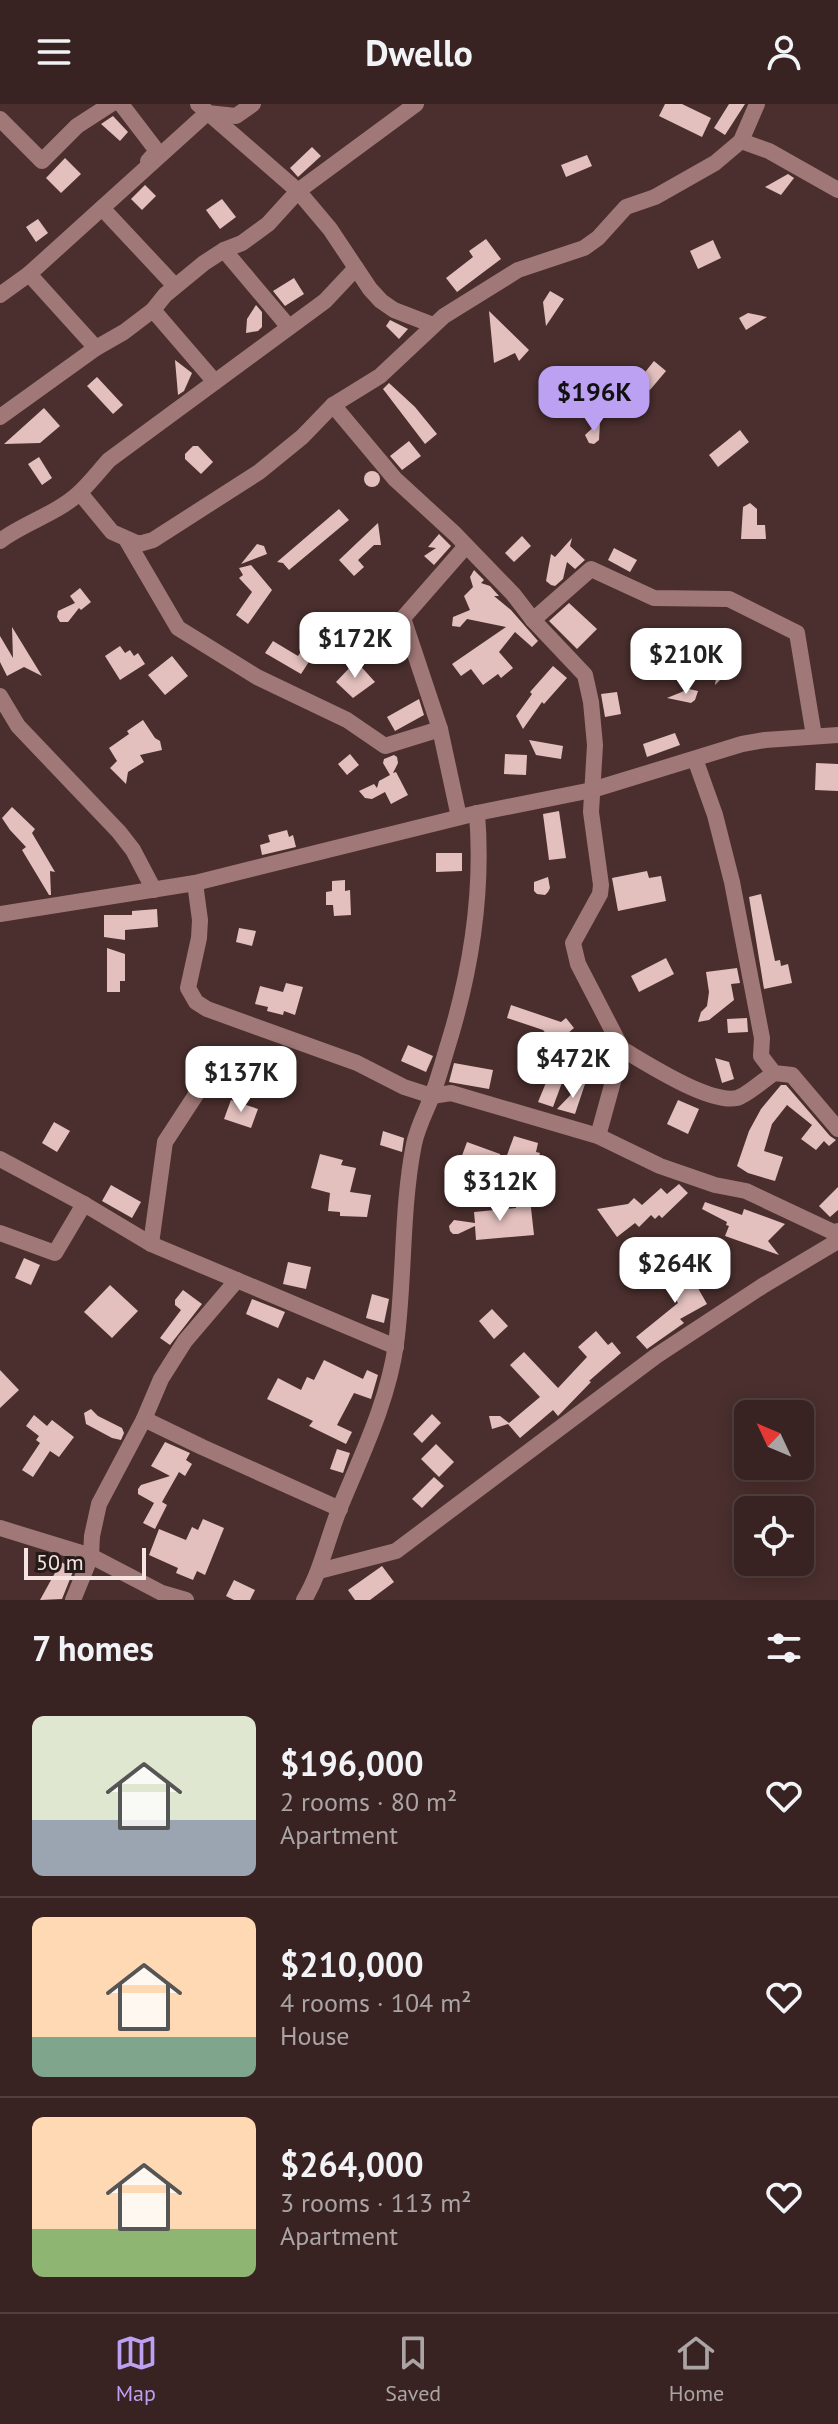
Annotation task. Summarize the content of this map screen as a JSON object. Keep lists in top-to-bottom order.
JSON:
{
  "scale_bar": "50 m",
  "north": "top left",
  "page": {
    "header": "Dwello",
    "price": [
      "$196K",
      "$172K",
      "$210K",
      "$472K",
      "$137K",
      "$312K",
      "$264K"
    ],
    "scale": "50 m",
    "heading": "7 homes",
    "list": [
      {
        "name": "$196,000",
        "note": "2 rooms · 80 m² · Apartment"
      },
      {
        "name": "$210,000",
        "note": "4 rooms · 104 m² · House"
      },
      {
        "name": "$264,000",
        "note": "3 rooms · 113 m² · Apartment"
      }
    ],
    "tabs": ["Map", "Saved", "Home"]
  }
}
